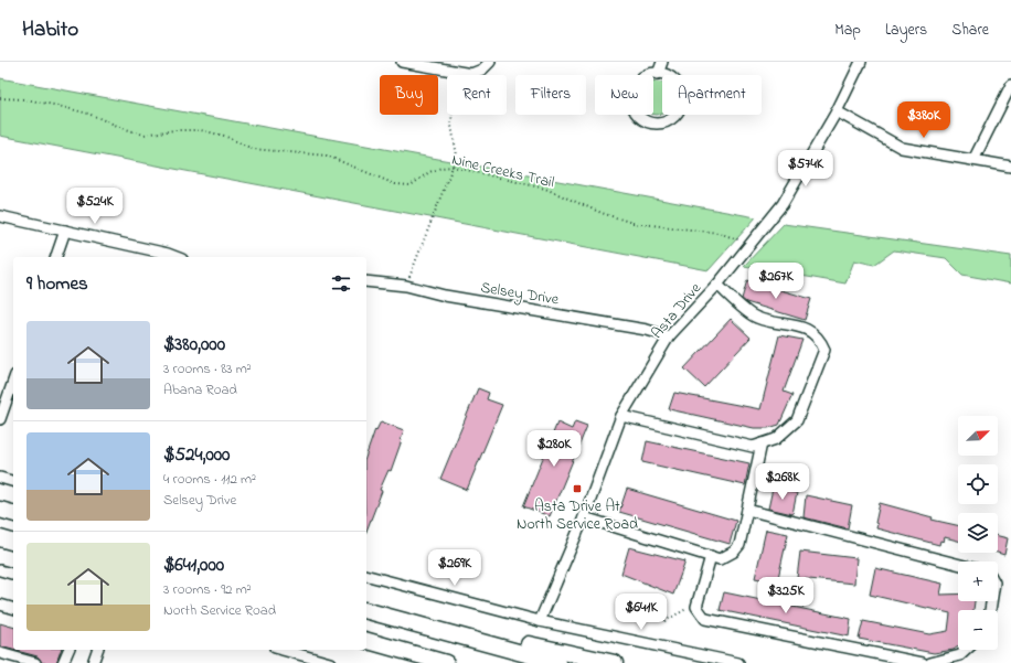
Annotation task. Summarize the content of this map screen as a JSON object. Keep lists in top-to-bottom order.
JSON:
{
  "streets": {
    "street": ["Selsey Drive", "Asta Drive"],
    "path": ["Nine Creeks Trail"]
  },
  "crossings": [
    ["Nine Creeks Trail", "Asta Drive"],
    ["Selsey Drive", "Asta Drive"]
  ],
  "places": {
    "transit": ["Asta Drive At North Service Road"]
  },
  "north": "top right",
  "page": {
    "header": "Habito",
    "nav": ["Map", "Layers", "Share"],
    "chip": [
      "Buy",
      "Rent",
      "Filters",
      "New",
      "Apartment"
    ],
    "price": [
      "$380K",
      "$574K",
      "$524K",
      "$267K",
      "$280K",
      "$268K",
      "$269K",
      "$325K",
      "$641K"
    ],
    "heading": "9 homes",
    "list": [
      {
        "name": "$380,000",
        "note": "3 rooms · 83 m² · Abana Road"
      },
      {
        "name": "$524,000",
        "note": "4 rooms · 112 m² · Selsey Drive"
      },
      {
        "name": "$641,000",
        "note": "3 rooms · 92 m² · North Service Road"
      }
    ],
    "map_buttons": ["+", "−"]
  }
}
